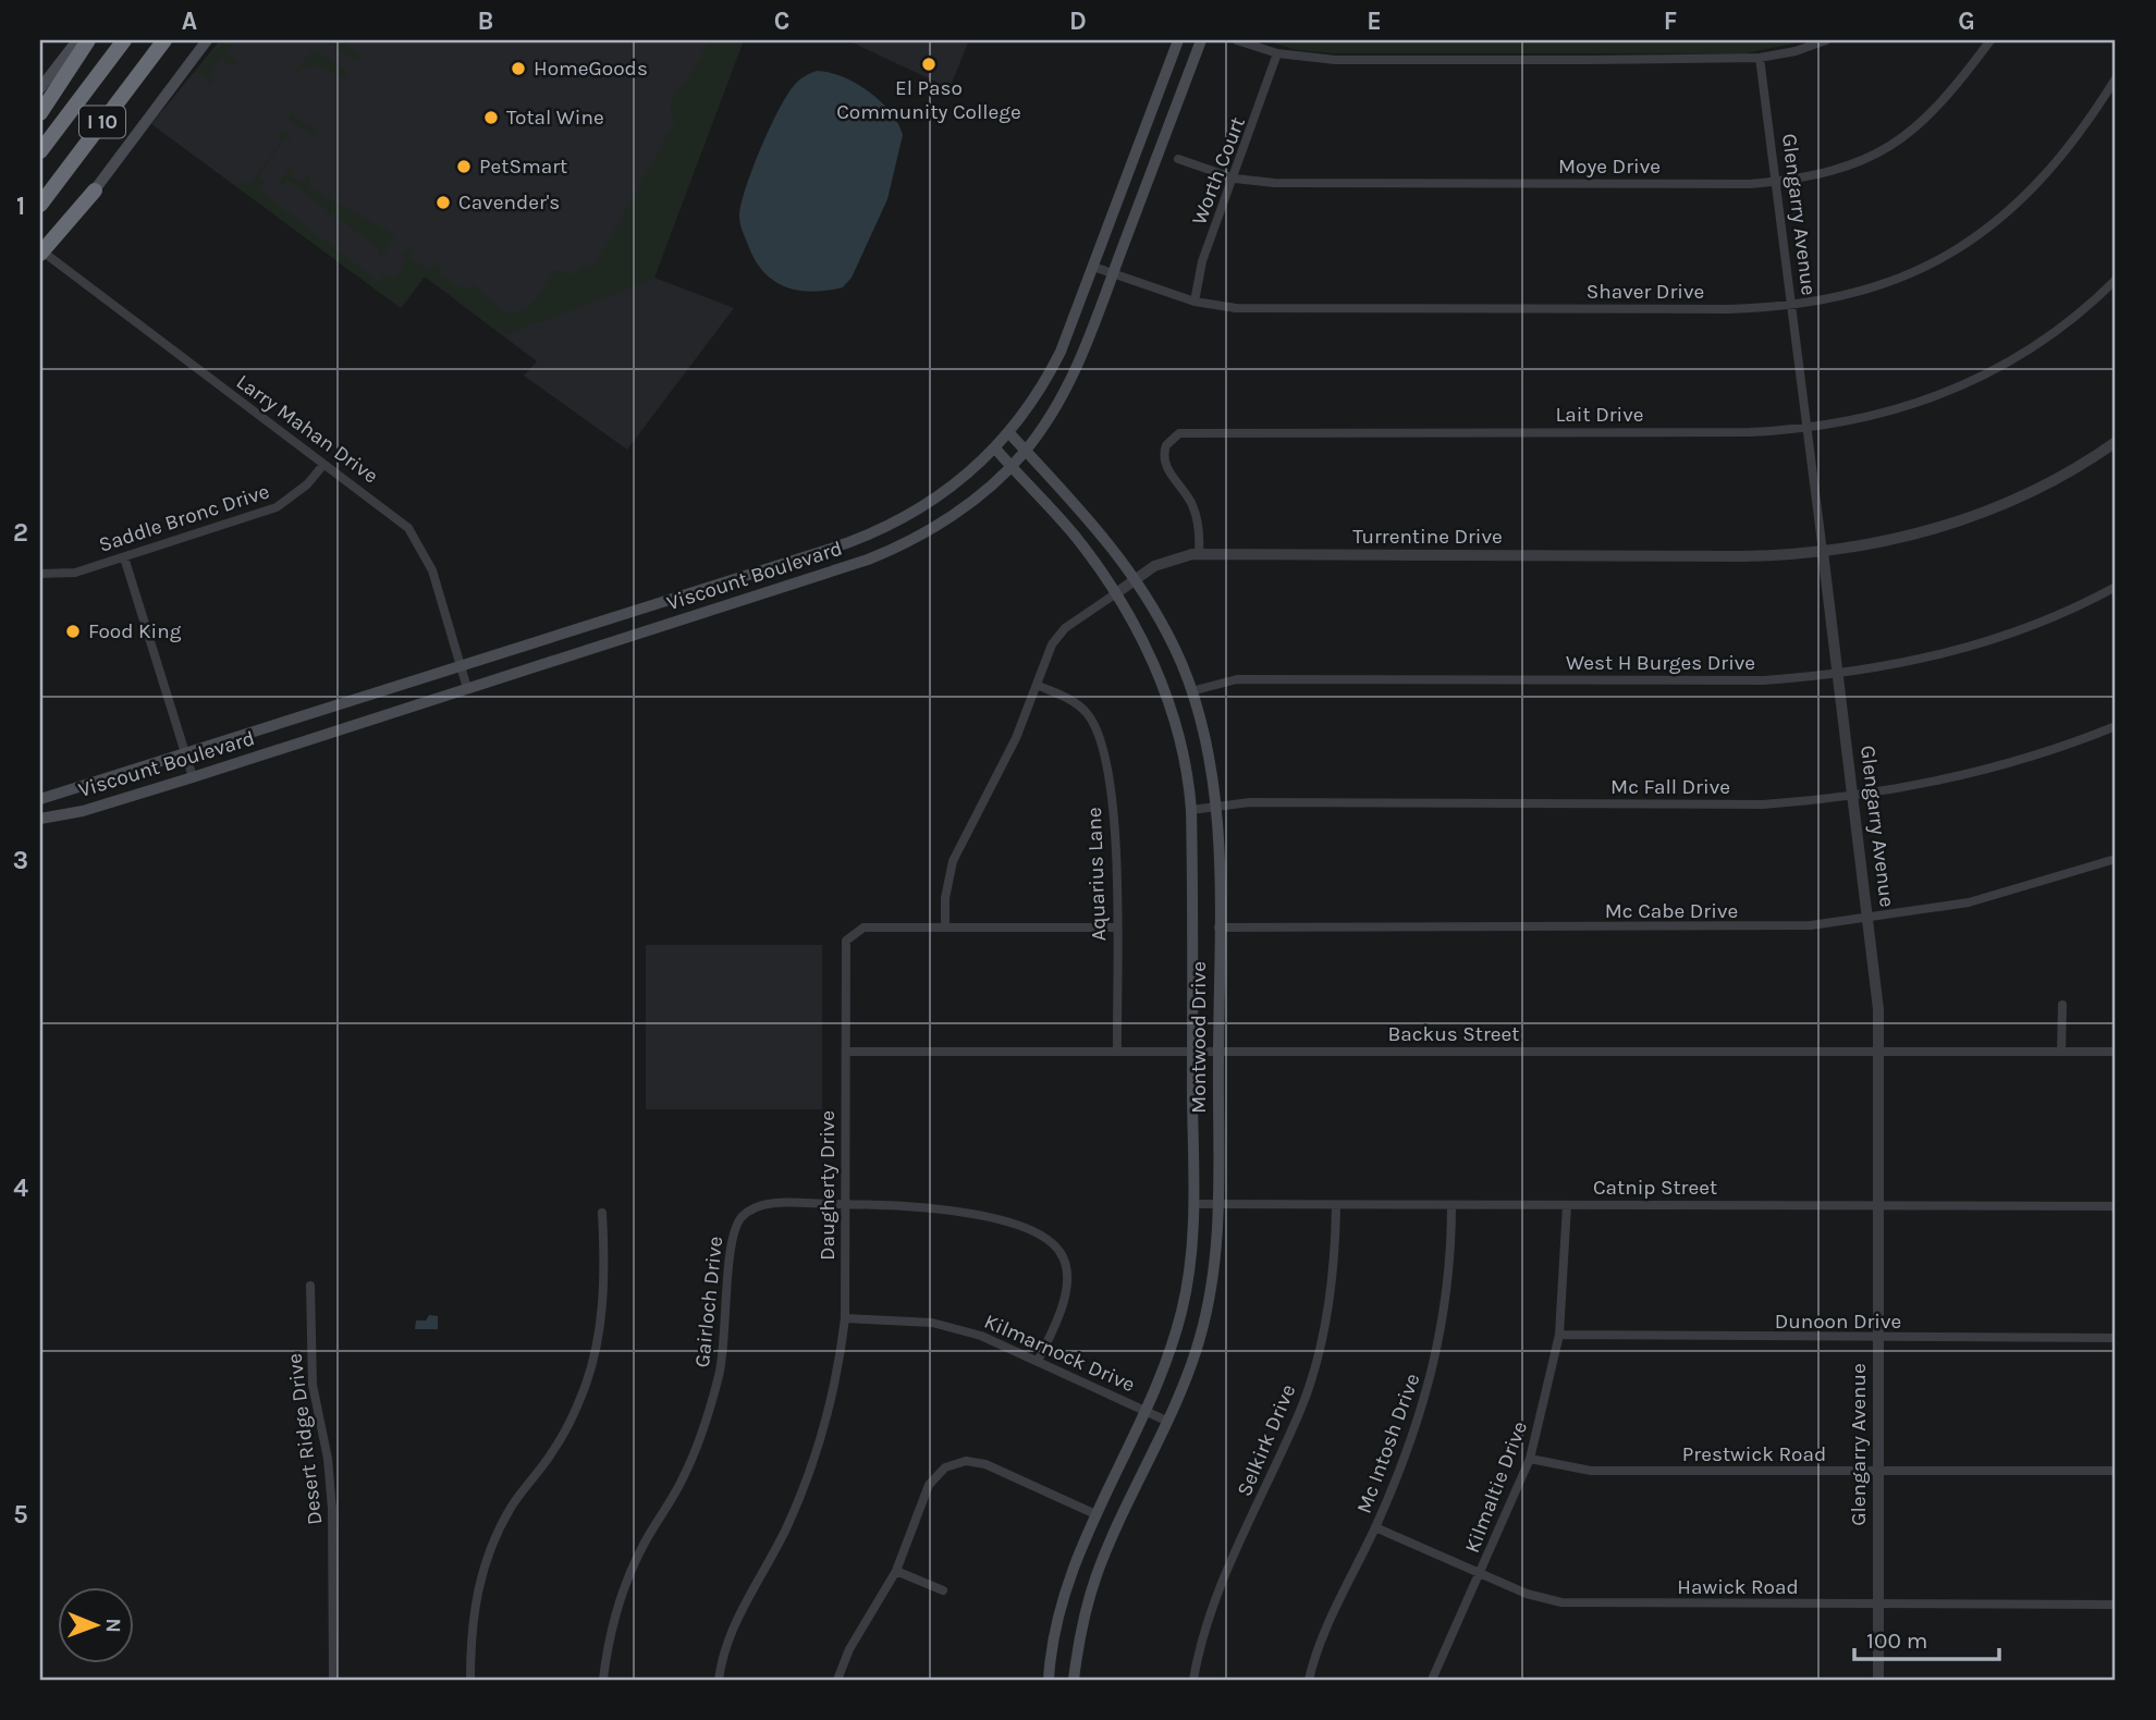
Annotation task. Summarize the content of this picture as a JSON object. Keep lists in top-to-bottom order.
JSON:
{
  "streets": {
    "highway": ["I 10"],
    "main road": ["Viscount Boulevard", "Montwood Drive"],
    "street": [
      "Moye Drive",
      "Worth Court",
      "Glengarry Avenue",
      "Shaver Drive",
      "Lait Drive",
      "Larry Mahan Drive",
      "Saddle Bronc Drive",
      "Turrentine Drive",
      "West H Burges Drive",
      "Mc Fall Drive",
      "Aquarius Lane",
      "Mc Cabe Drive",
      "Backus Street",
      "Daugherty Drive",
      "Catnip Street",
      "Gairloch Drive",
      "Dunoon Drive",
      "Kilmarnock Drive",
      "Desert Ridge Drive",
      "Selkirk Drive",
      "Mc Intosh Drive",
      "Prestwick Road",
      "Kilmaltie Drive",
      "Hawick Road"
    ]
  },
  "crossings": [
    ["Moye Drive", "Worth Court"],
    ["Moye Drive", "Glengarry Avenue"],
    ["Worth Court", "Shaver Drive"],
    ["Glengarry Avenue", "Shaver Drive"],
    ["Glengarry Avenue", "Lait Drive"],
    ["Glengarry Avenue", "Turrentine Drive"],
    ["Glengarry Avenue", "West H Burges Drive"],
    ["Glengarry Avenue", "Mc Fall Drive"],
    ["Glengarry Avenue", "Mc Cabe Drive"],
    ["Glengarry Avenue", "Backus Street"],
    ["Glengarry Avenue", "Catnip Street"],
    ["Glengarry Avenue", "Dunoon Drive"],
    ["Glengarry Avenue", "Prestwick Road"],
    ["Glengarry Avenue", "Hawick Road"],
    ["Shaver Drive", "Viscount Boulevard"],
    ["Lait Drive", "Turrentine Drive"],
    ["Larry Mahan Drive", "Saddle Bronc Drive"],
    ["Larry Mahan Drive", "Viscount Boulevard"],
    ["Turrentine Drive", "Aquarius Lane"],
    ["Turrentine Drive", "Montwood Drive"],
    ["Turrentine Drive", "Daugherty Drive"],
    ["Viscount Boulevard", "Montwood Drive"],
    ["West H Burges Drive", "Montwood Drive"],
    ["Mc Fall Drive", "Montwood Drive"],
    ["Aquarius Lane", "Backus Street"],
    ["Aquarius Lane", "Daugherty Drive"],
    ["Mc Cabe Drive", "Montwood Drive"],
    ["Backus Street", "Montwood Drive"],
    ["Backus Street", "Daugherty Drive"],
    ["Montwood Drive", "Catnip Street"],
    ["Montwood Drive", "Kilmarnock Drive"],
    ["Daugherty Drive", "Gairloch Drive"],
    ["Daugherty Drive", "Kilmarnock Drive"],
    ["Catnip Street", "Selkirk Drive"],
    ["Catnip Street", "Mc Intosh Drive"],
    ["Catnip Street", "Kilmaltie Drive"],
    ["Gairloch Drive", "Kilmarnock Drive"],
    ["Dunoon Drive", "Kilmaltie Drive"],
    ["Mc Intosh Drive", "Hawick Road"],
    ["Prestwick Road", "Kilmaltie Drive"],
    ["Kilmaltie Drive", "Hawick Road"]
  ],
  "places": [
    "El Paso Community College",
    "HomeGoods",
    "Total Wine",
    "PetSmart",
    "Cavender's",
    "Food King"
  ],
  "scale_bar": "100 m",
  "north": "right",
  "grid": {
    "columns": [
      "A",
      "B",
      "C",
      "D",
      "E",
      "F",
      "G"
    ],
    "rows": [
      "1",
      "2",
      "3",
      "4",
      "5"
    ]
  }
}
